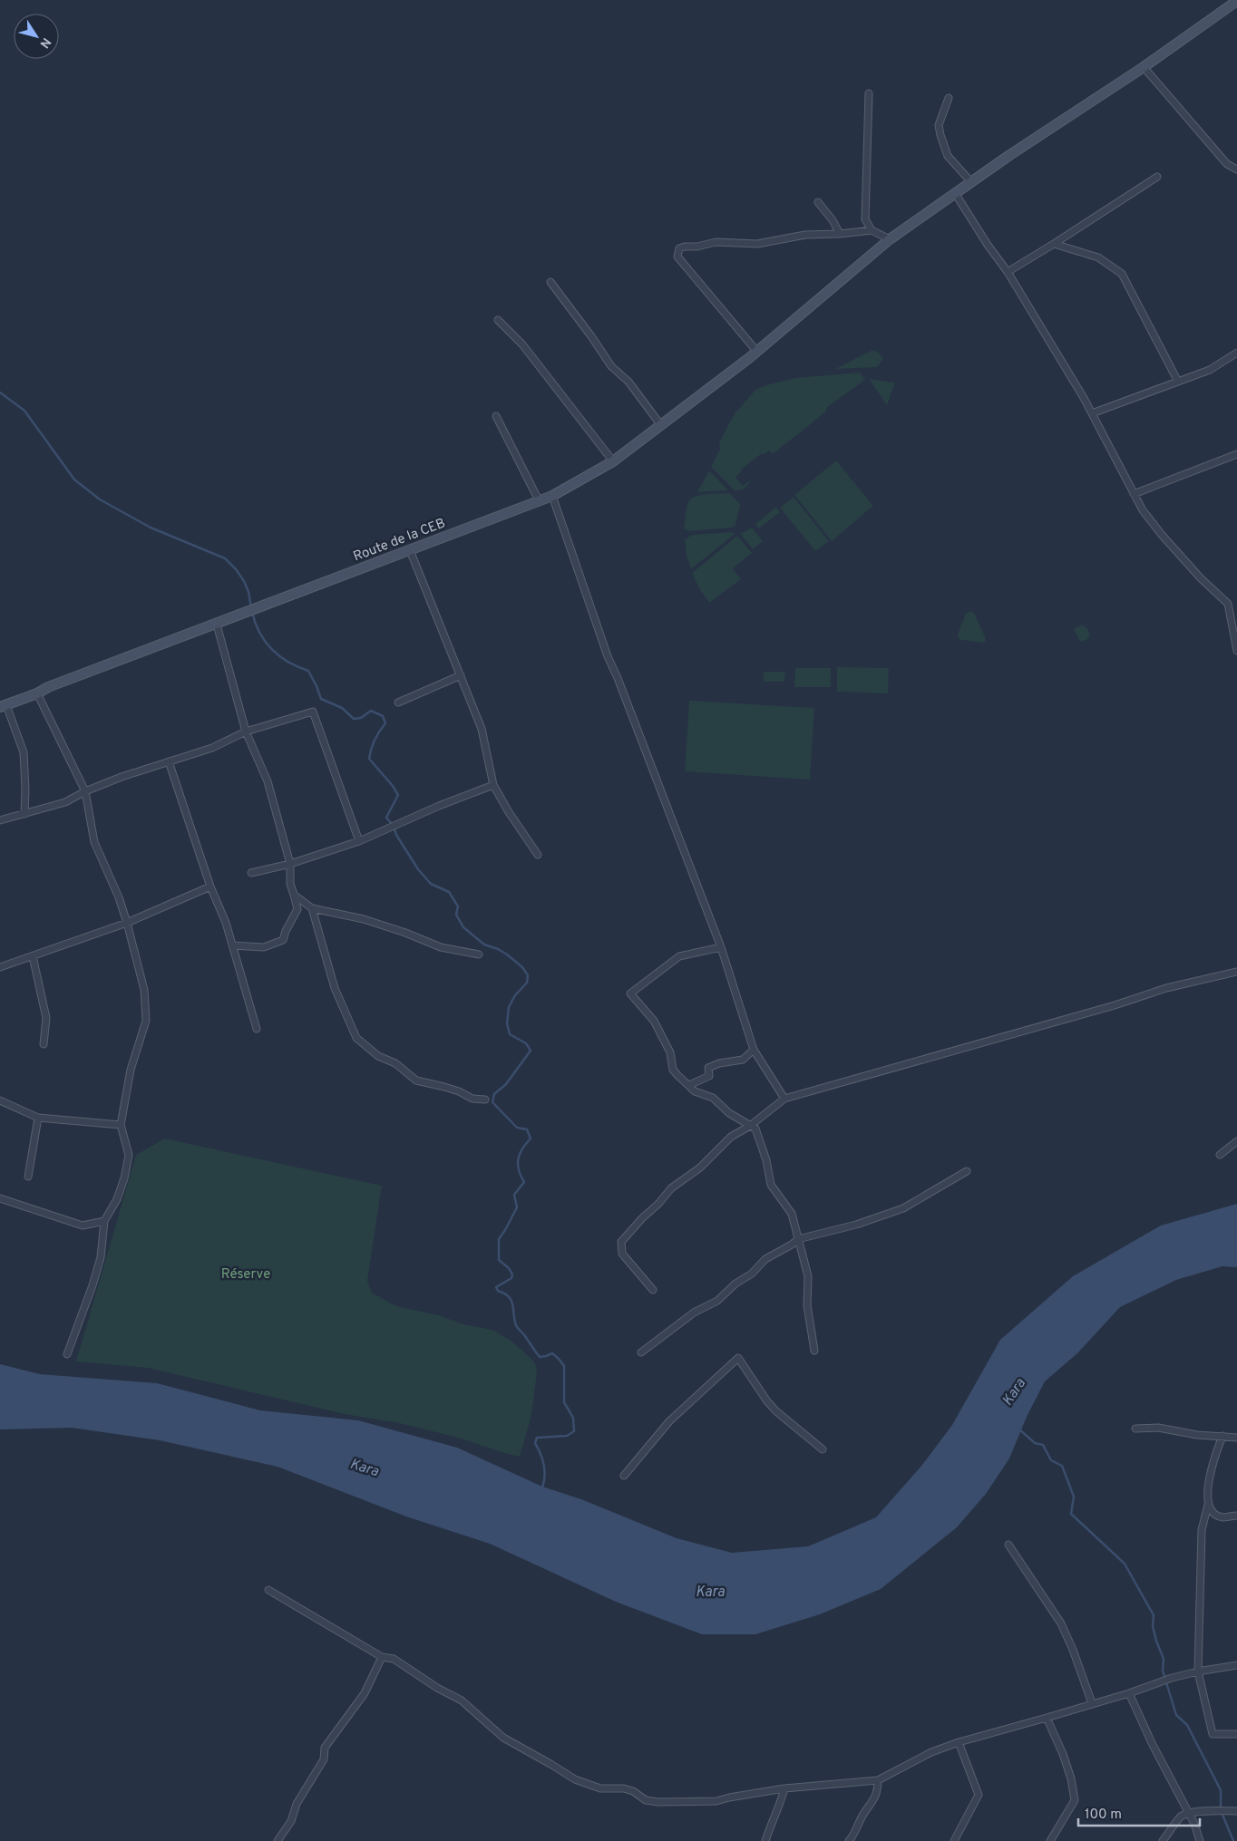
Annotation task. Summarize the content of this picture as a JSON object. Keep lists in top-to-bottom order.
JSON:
{
  "streets": {
    "main road": ["Route de la CEB"]
  },
  "water": ["Kara"],
  "parks": ["Réserve"],
  "scale_bar": "100 m",
  "north": "bottom right"
}
